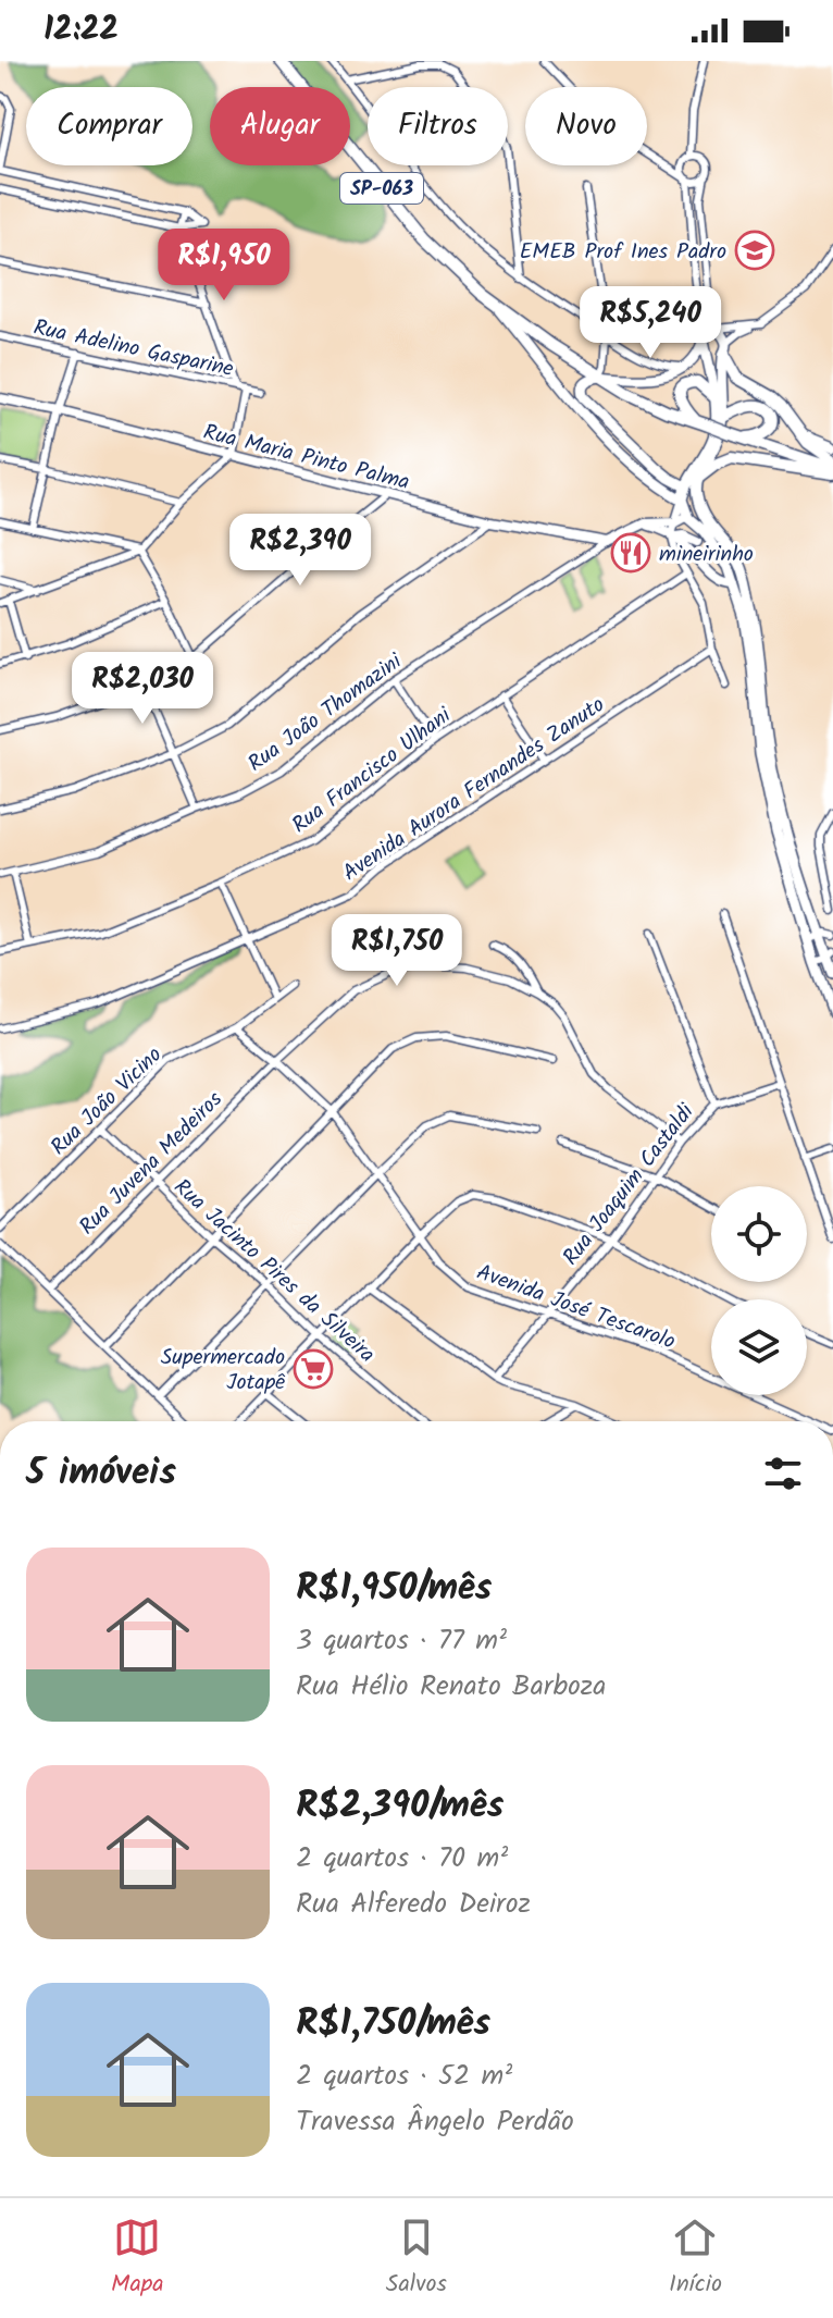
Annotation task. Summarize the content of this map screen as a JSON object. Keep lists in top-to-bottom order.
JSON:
{
  "streets": {
    "main road": ["SP-063"],
    "street": [
      "Rua Adelino Gasparine",
      "Rua Maria Pinto Palma",
      "Rua João Thomazini",
      "Rua Francisco Ulhani",
      "Avenida Aurora Fernandes Zanuto",
      "Rua João Vicino",
      "Rua Juvena Medeiros",
      "Rua Joaquim Castaldi",
      "Rua Jacinto Pires da Silveira",
      "Avenida José Tescarolo"
    ]
  },
  "crossings": [
    ["Rua Maria Pinto Palma", "Rua João Thomazini"],
    ["Rua João Vicino", "Rua Jacinto Pires da Silveira"],
    ["Rua Juvena Medeiros", "Rua Jacinto Pires da Silveira"],
    ["Rua Joaquim Castaldi", "Avenida José Tescarolo"]
  ],
  "places": {
    "school or university": ["EMEB Prof Ines Padro"],
    "restaurant": ["mineirinho"],
    "supermarket": ["Supermercado Jotapê"]
  },
  "page": {
    "status": "12:22",
    "chip": [
      "Comprar",
      "Alugar",
      "Filtros",
      "Novo"
    ],
    "price": [
      "R$1,950",
      "R$5,240",
      "R$2,390",
      "R$2,030",
      "R$1,750"
    ],
    "heading": "5 imóveis",
    "list": [
      {
        "name": "R$1,950/mês",
        "note": "3 quartos · 77 m² · Rua Hélio Renato Barboza"
      },
      {
        "name": "R$2,390/mês",
        "note": "2 quartos · 70 m² · Rua Alferedo Deiroz"
      },
      {
        "name": "R$1,750/mês",
        "note": "2 quartos · 52 m² · Travessa Ângelo Perdão"
      }
    ],
    "tabs": ["Mapa", "Salvos", "Início"]
  }
}
